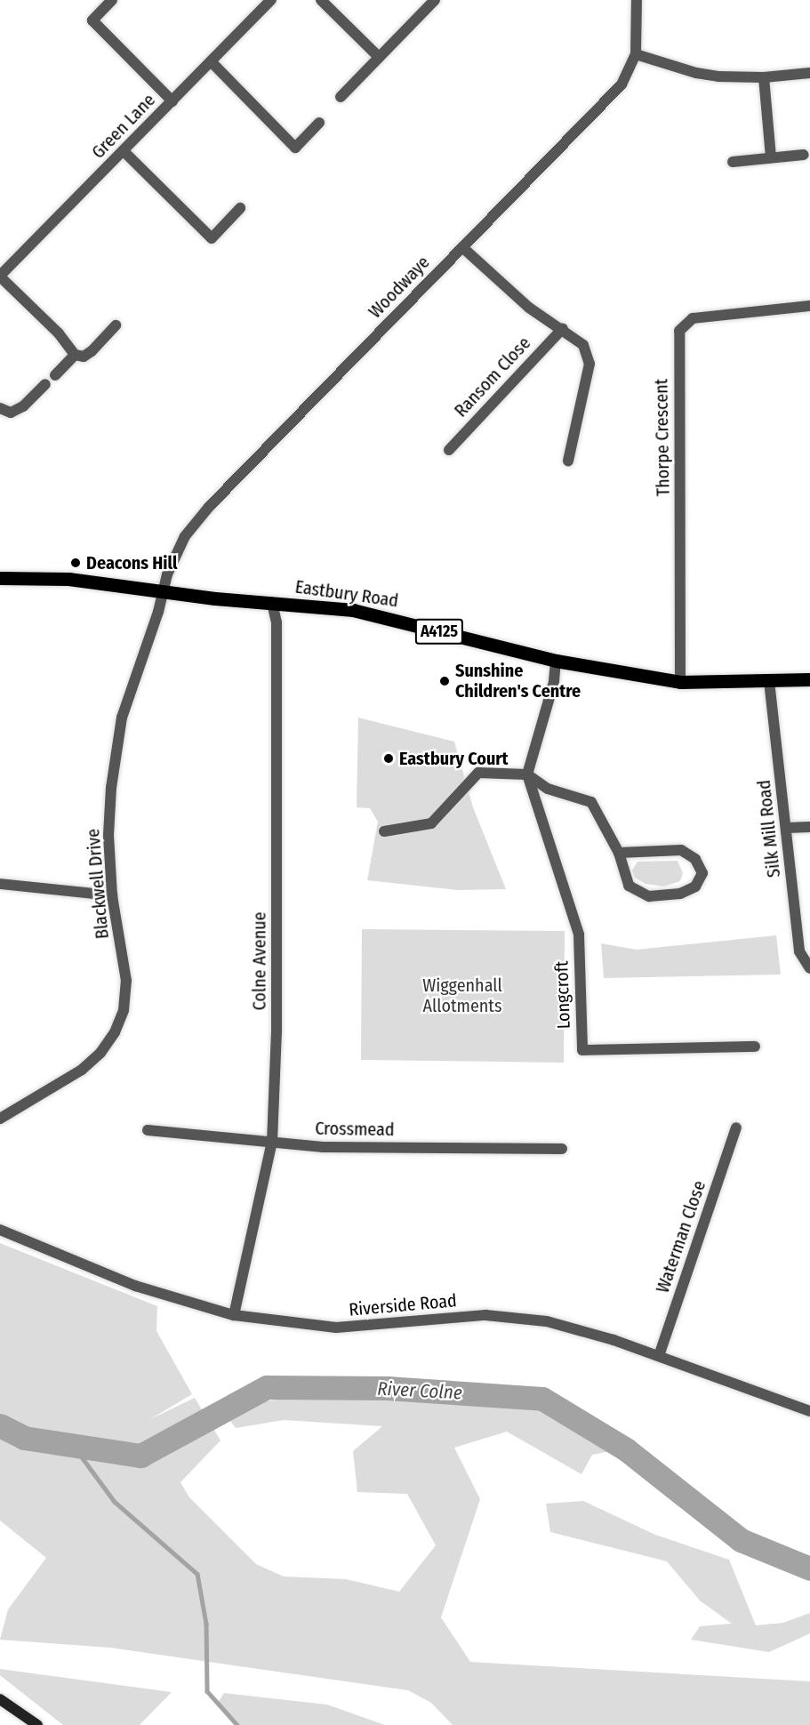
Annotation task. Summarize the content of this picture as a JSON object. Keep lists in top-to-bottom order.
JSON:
{
  "streets": {
    "main road": ["Eastbury Road", "A4125"],
    "street": [
      "Green Lane",
      "Woodwaye",
      "Ransom Close",
      "Thorpe Crescent",
      "Silk Mill Road",
      "Blackwell Drive",
      "Colne Avenue",
      "Longcroft",
      "Crossmead",
      "Waterman Close",
      "Riverside Road"
    ]
  },
  "crossings": [
    ["Woodwaye", "Eastbury Road"],
    ["Woodwaye", "Blackwell Drive"],
    ["Thorpe Crescent", "Eastbury Road"],
    ["Eastbury Road", "Silk Mill Road"],
    ["Eastbury Road", "Blackwell Drive"],
    ["Eastbury Road", "Colne Avenue"],
    ["Colne Avenue", "Crossmead"],
    ["Colne Avenue", "Riverside Road"],
    ["Waterman Close", "Riverside Road"]
  ],
  "water": ["River Colne"],
  "parks": ["Wiggenhall Allotments"],
  "places": ["Deacons Hill", "Sunshine Children's Centre", "Eastbury Court"]
}
